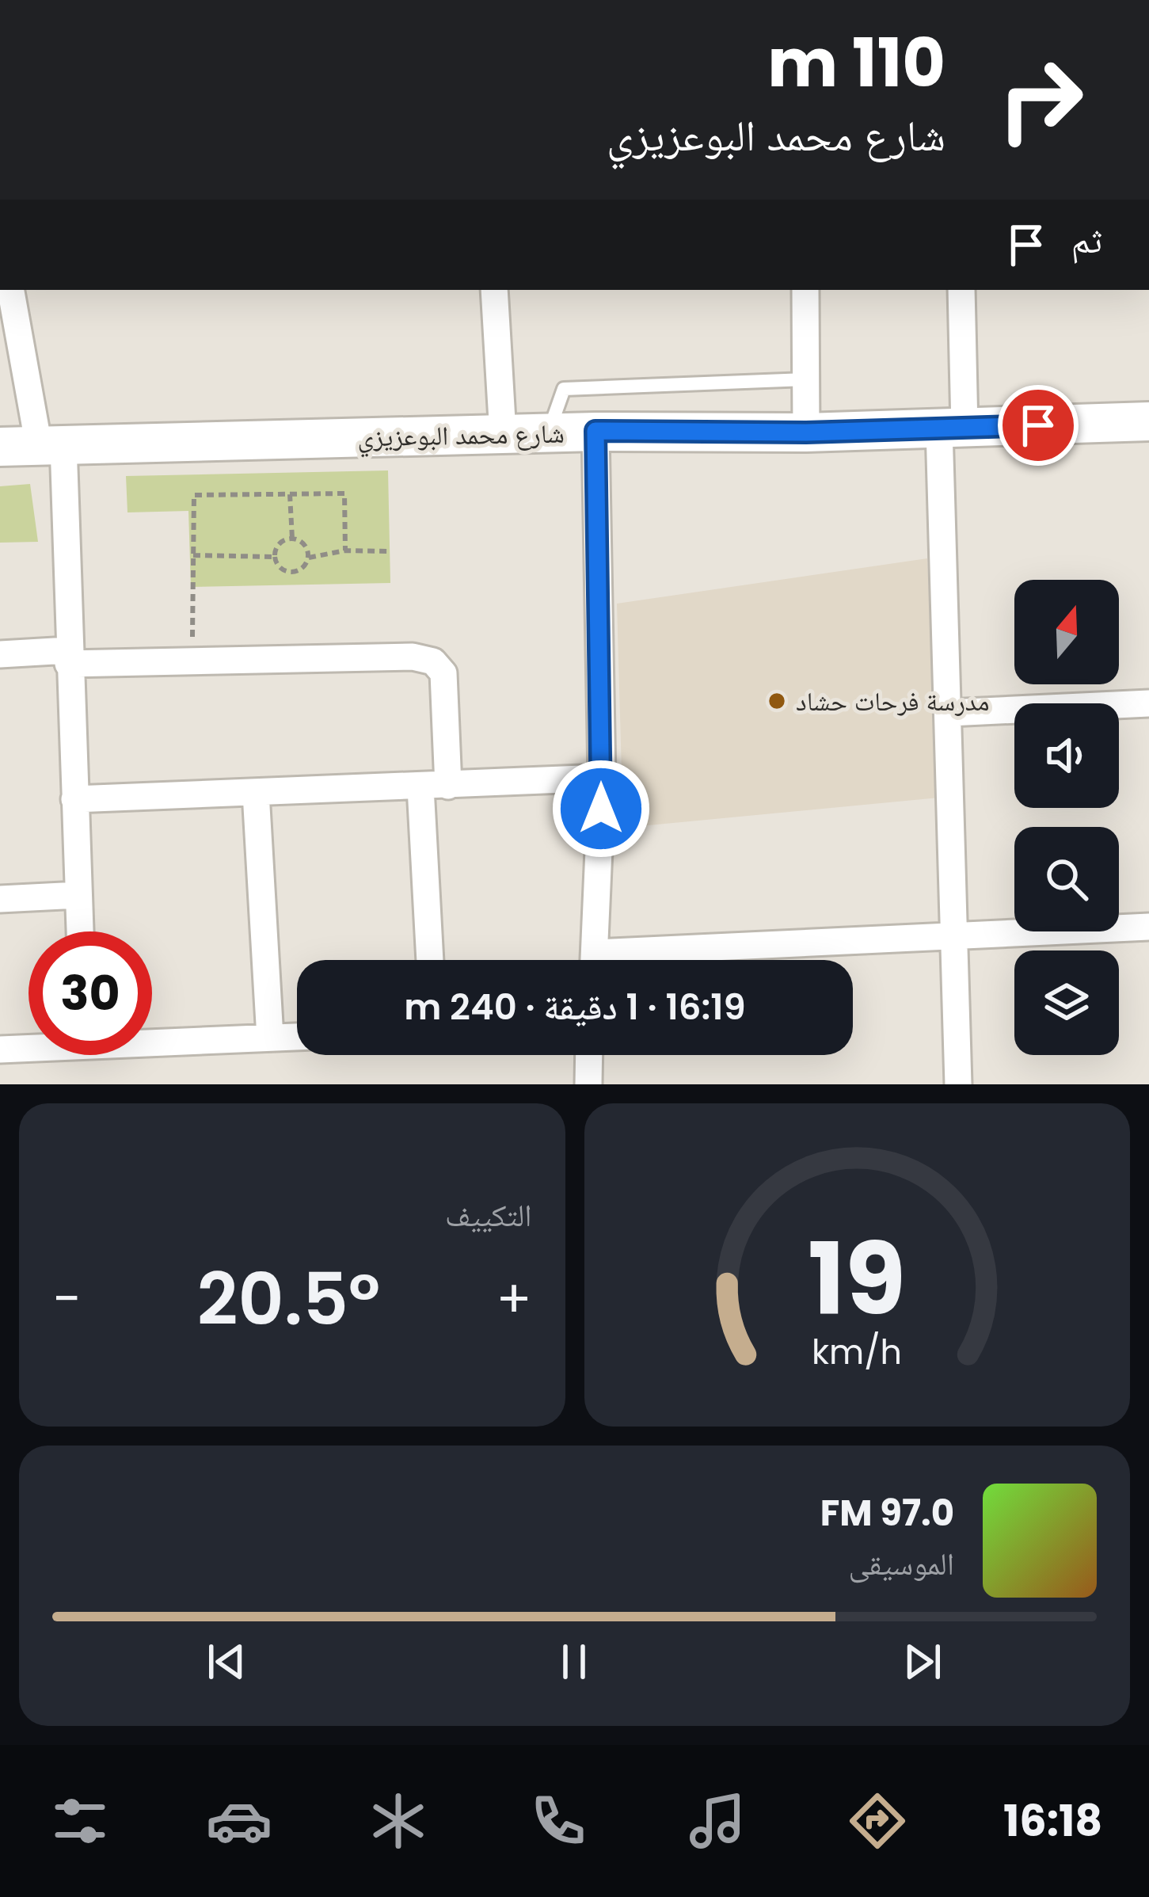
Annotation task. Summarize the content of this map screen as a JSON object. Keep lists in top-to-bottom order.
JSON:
{
  "streets": {
    "main road": ["شارع محمد البوعزيزي"]
  },
  "places": ["مدرسة فرحات حشاد"],
  "north": "top",
  "page": {
    "turn": ["110 m", "شارع محمد البوعزيزي"],
    "then": "ثم",
    "limit": "30",
    "trip": "16:19 · 1 دقيقة · 240 m",
    "tile": "التكييف",
    "heat": ["−", "20.5°", "+"],
    "song": ["97.0 FM", "الموسيقى"],
    "tabs": "16:18",
    "gauge": ["19", "km/h"]
  }
}
